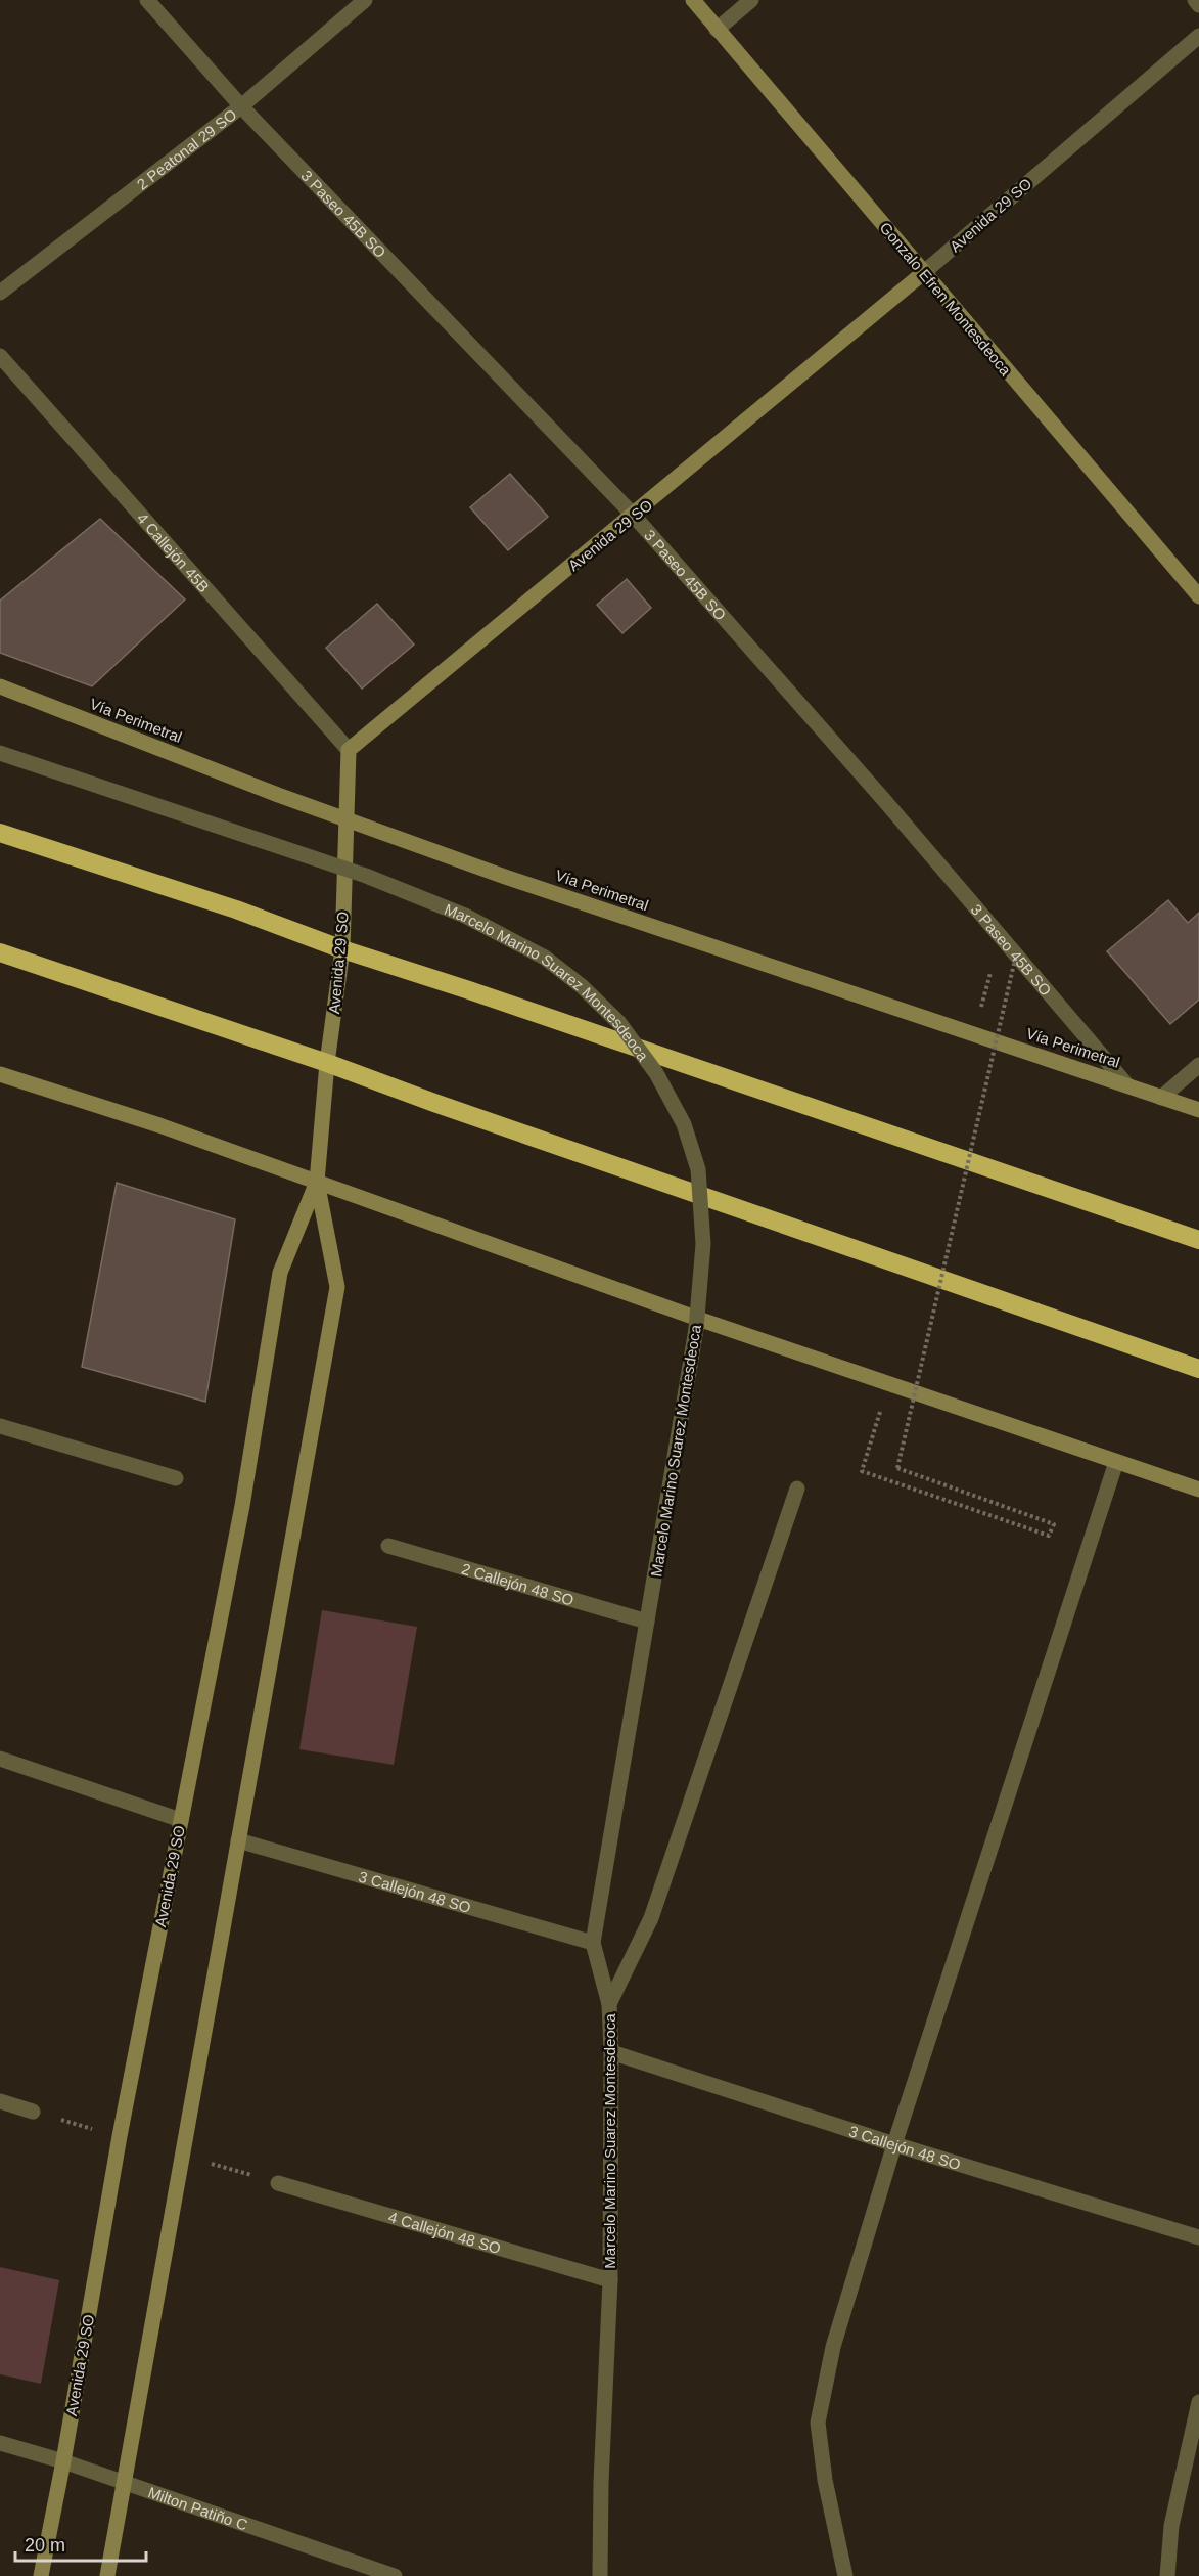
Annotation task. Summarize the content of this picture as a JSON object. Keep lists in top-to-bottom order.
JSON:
{
  "streets": {
    "street": [
      "2 Peatonal 29 SO",
      "3 Paseo 45B SO",
      "Avenida 29 SO",
      "Gonzalo Efren Montesdeoca",
      "4 Callejón 45B",
      "Vía Perimetral",
      "Marcelo Marino Suarez Montesdeoca",
      "2 Callejón 48 SO",
      "3 Callejón 48 SO",
      "4 Callejón 48 SO",
      "Milton Patiño C"
    ]
  },
  "crossings": [
    ["2 Peatonal 29 SO", "3 Paseo 45B SO"],
    ["3 Paseo 45B SO", "Avenida 29 SO"],
    ["3 Paseo 45B SO", "Vía Perimetral"],
    ["Avenida 29 SO", "Gonzalo Efren Montesdeoca"],
    ["Avenida 29 SO", "4 Callejón 45B"],
    ["Avenida 29 SO", "Vía Perimetral"],
    ["Avenida 29 SO", "3 Callejón 48 SO"],
    ["Avenida 29 SO", "Milton Patiño C"],
    ["Marcelo Marino Suarez Montesdeoca", "2 Callejón 48 SO"],
    ["Marcelo Marino Suarez Montesdeoca", "3 Callejón 48 SO"],
    ["Marcelo Marino Suarez Montesdeoca", "4 Callejón 48 SO"]
  ],
  "scale_bar": "20 m"
}
